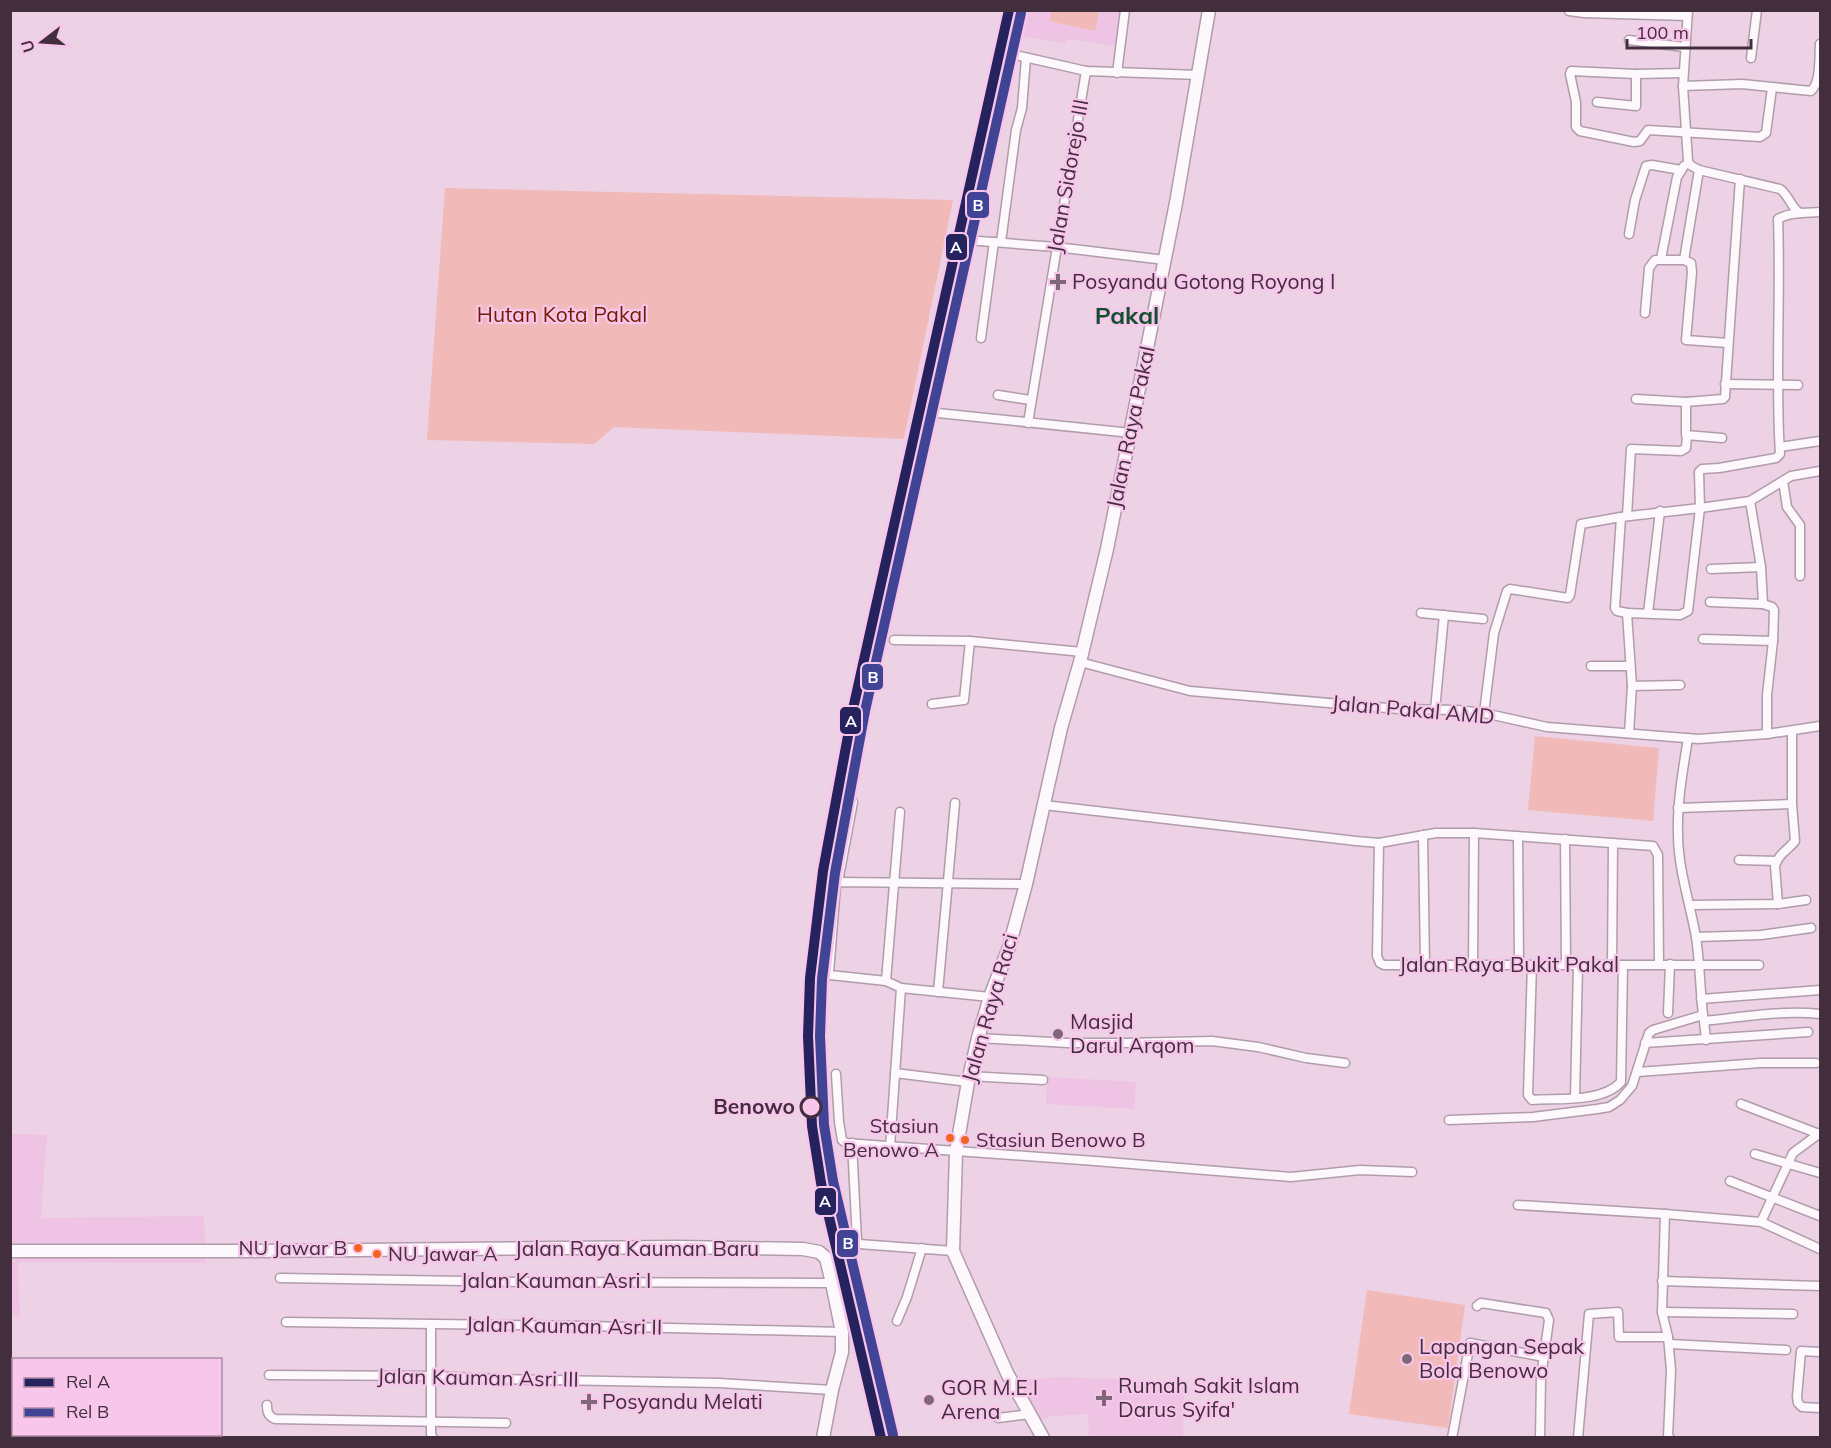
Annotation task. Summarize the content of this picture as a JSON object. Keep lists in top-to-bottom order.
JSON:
{
  "streets": {
    "main road": ["Jalan Raya Pakal", "Jalan Raya Raci", "Jalan Raya Kauman Baru"],
    "street": [
      "Jalan Sidorejo III",
      "Jalan Pakal AMD",
      "Jalan Raya Bukit Pakal",
      "Jalan Kauman Asri I",
      "Jalan Kauman Asri II",
      "Jalan Kauman Asri III"
    ]
  },
  "crossings": [
    ["Jalan Raya Pakal", "Jalan Pakal AMD"],
    ["Jalan Raya Pakal", "Jalan Raya Raci"],
    ["Jalan Raya Kauman Baru", "Jalan Kauman Asri I"],
    ["Jalan Raya Kauman Baru", "Jalan Kauman Asri II"],
    ["Jalan Raya Kauman Baru", "Jalan Kauman Asri III"]
  ],
  "districts": ["Pakal"],
  "parks": ["Hutan Kota Pakal"],
  "places": {
    "health": ["Posyandu Gotong Royong I", "Rumah Sakit Islam Darus Syifa'", "Posyandu Melati"],
    "other": [
      "Masjid Darul Arqom",
      "Benowo",
      "Stasiun Benowo A",
      "Stasiun Benowo B",
      "NU Jawar B",
      "NU Jawar A",
      "Lapangan Sepak Bola Benowo",
      "GOR M.E.I Arena"
    ]
  },
  "lines": ["rail line A", "rail line B"],
  "legend": ["Rel A", "Rel B"],
  "scale_bar": "100 m",
  "north": "left"
}
